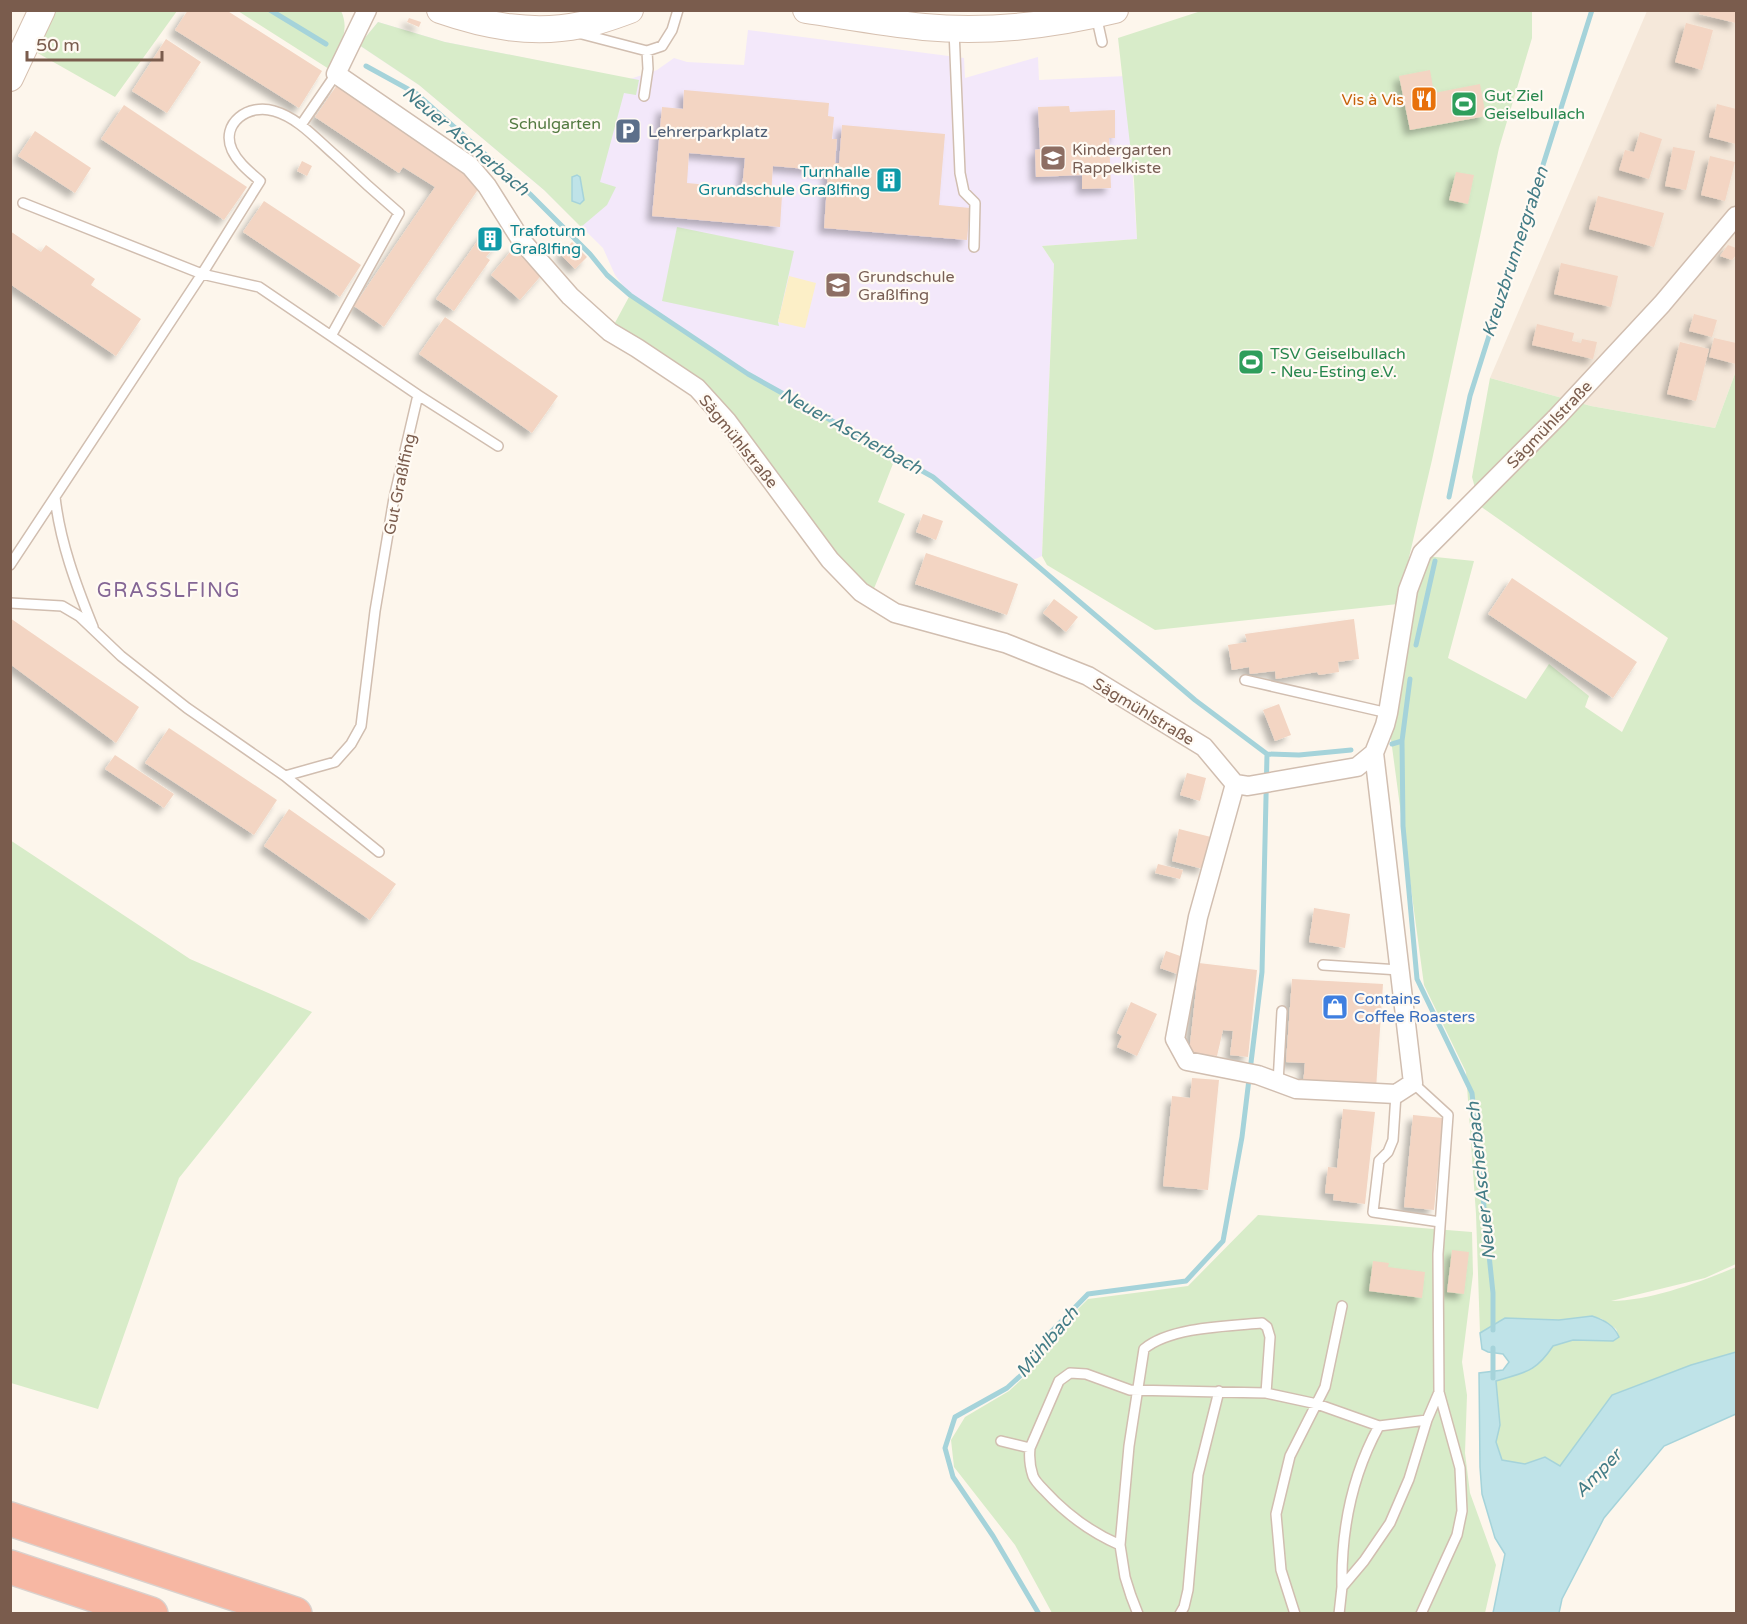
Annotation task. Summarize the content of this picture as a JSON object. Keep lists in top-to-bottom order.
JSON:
{
  "streets": {
    "street": ["Sägmühlstraße"],
    "lane": ["Gut Graßlfing"]
  },
  "districts": ["GRASSLFING"],
  "water": [
    "Neuer Ascherbach",
    "Kreuzbrunnergraben",
    "Mühlbach",
    "Amper"
  ],
  "parks": ["Schulgarten"],
  "places": {
    "restaurant": ["Vis à Vis"],
    "sports": ["Gut Ziel Geiselbullach", "TSV Geiselbullach - Neu-Esting e.V."],
    "parking": ["Lehrerparkplatz"],
    "school or university": ["Kindergarten Rappelkiste", "Grundschule Graßlfing"],
    "building": ["Turnhalle Grundschule Graßlfing", "Trafoturm Graßlfing"],
    "shop": ["Contains Coffee Roasters"]
  },
  "scale_bar": "50 m"
}
